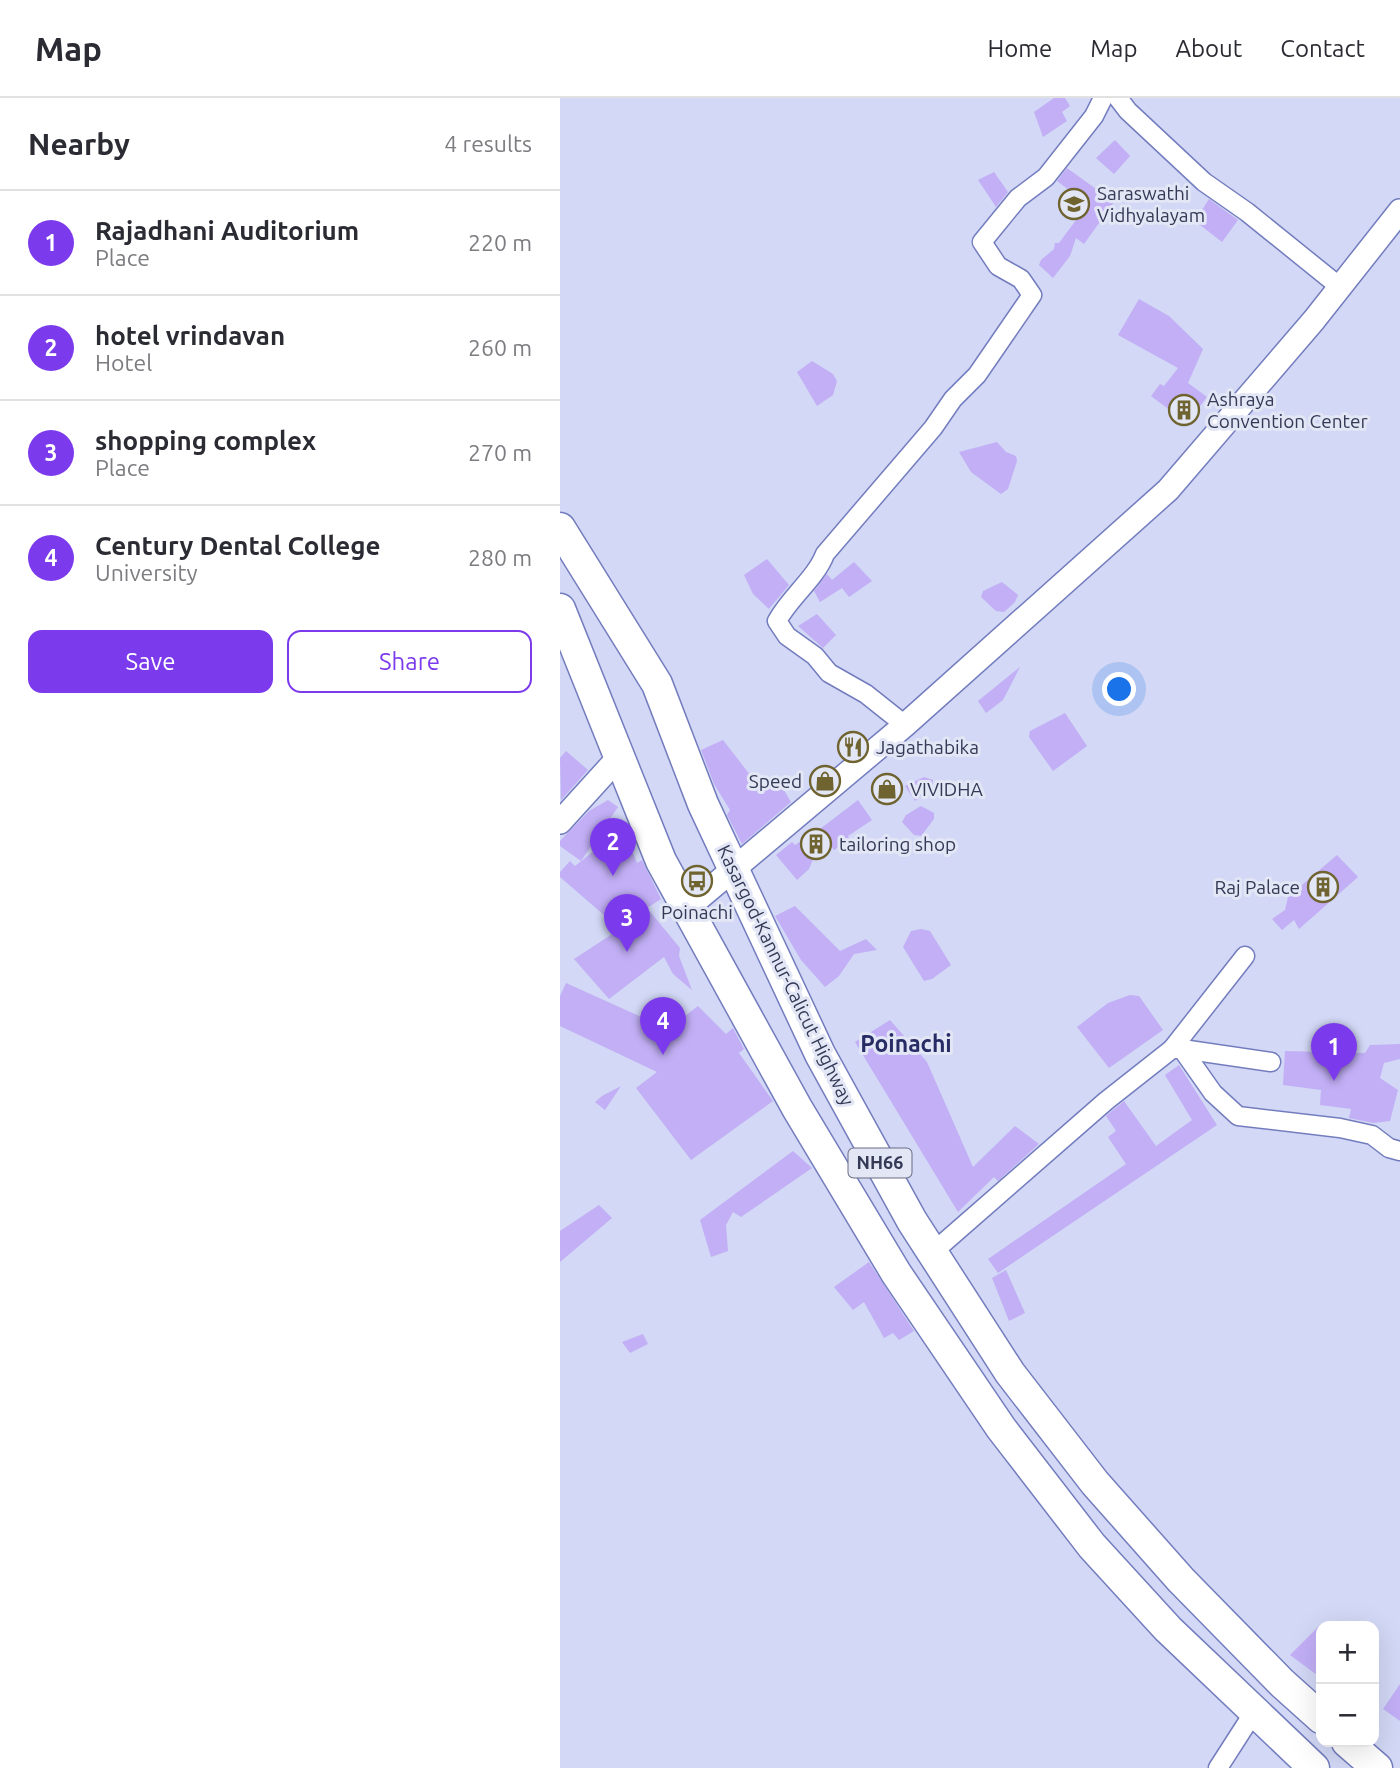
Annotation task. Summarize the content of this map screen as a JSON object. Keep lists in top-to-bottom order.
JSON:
{
  "streets": {
    "highway": ["Kasargod-Kannur-Calicut Highway", "NH66"]
  },
  "districts": ["Poinachi"],
  "places": {
    "school or university": ["Saraswathi Vidhyalayam"],
    "building": ["Ashraya Convention Center", "tailoring shop", "Raj Palace"],
    "restaurant": ["Jagathabika"],
    "shop": ["Speed", "VIVIDHA"],
    "bus stop": ["Poinachi"]
  },
  "page": {
    "header": "Map",
    "nav": [
      "Home",
      "Map",
      "About",
      "Contact"
    ],
    "heading": ["Nearby", "4 results"],
    "list": [
      {
        "mark": "1",
        "name": "Rajadhani Auditorium",
        "note": "Place",
        "value": "220 m"
      },
      {
        "mark": "2",
        "name": "hotel vrindavan",
        "note": "Hotel",
        "value": "260 m"
      },
      {
        "mark": "3",
        "name": "shopping complex",
        "note": "Place",
        "value": "270 m"
      },
      {
        "mark": "4",
        "name": "Century Dental College",
        "note": "University",
        "value": "280 m"
      }
    ],
    "buttons": ["Save", "Share"],
    "pins": [
      "2",
      "3",
      "4",
      "1"
    ],
    "map_buttons": ["+", "−"]
  }
}
